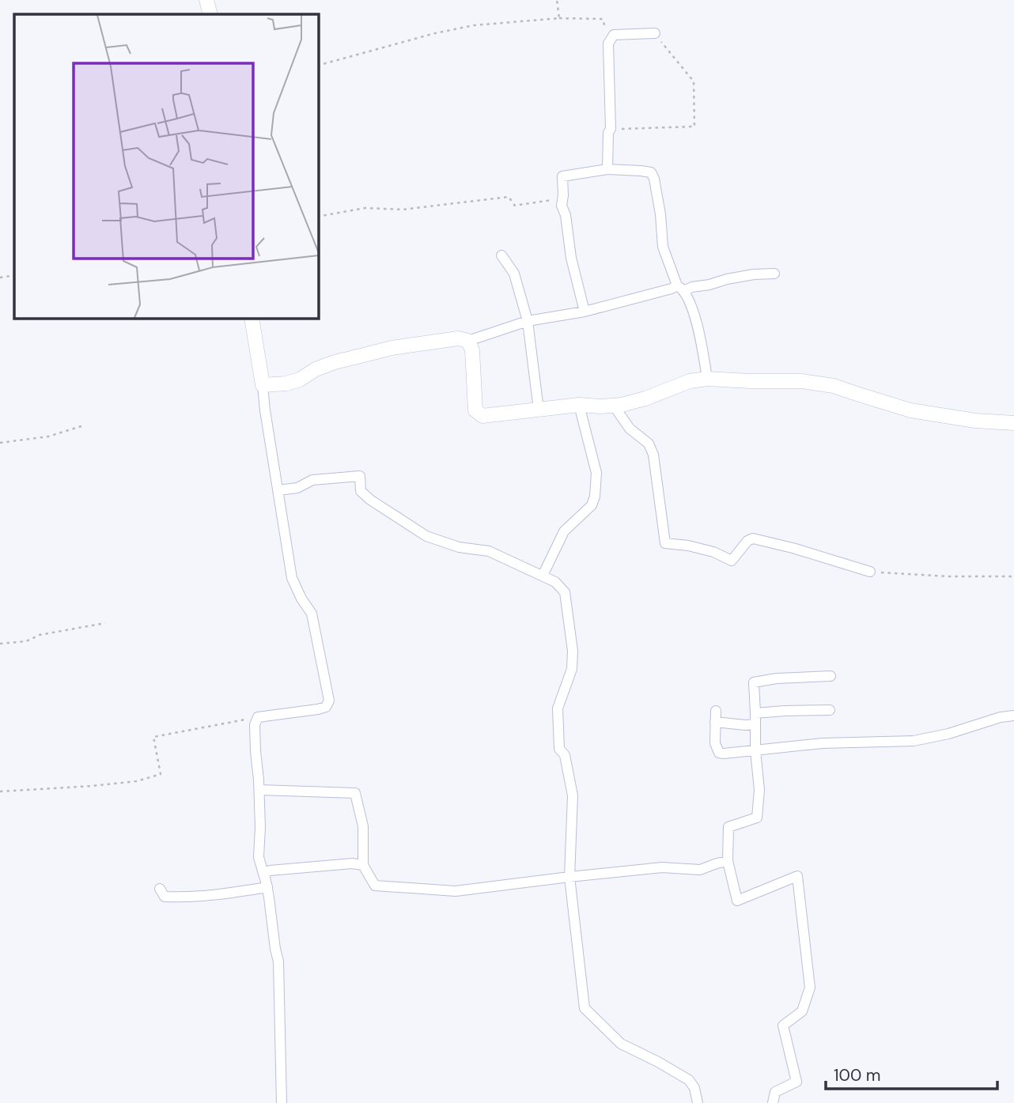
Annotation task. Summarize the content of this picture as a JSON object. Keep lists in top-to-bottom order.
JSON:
{
  "scale_bar": "100 m"
}
